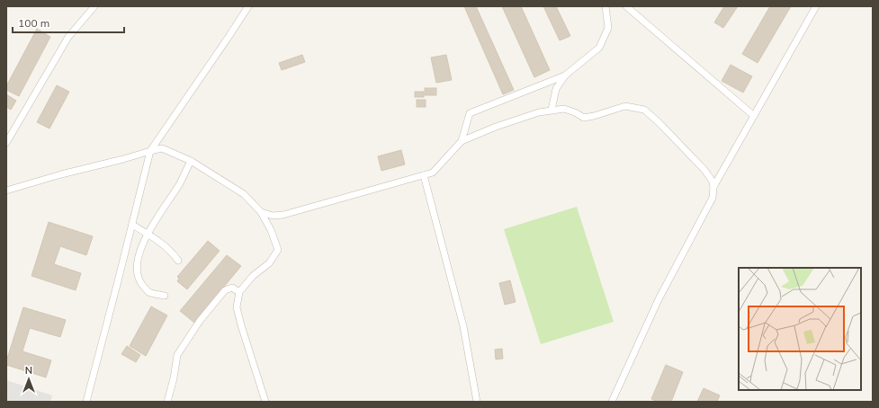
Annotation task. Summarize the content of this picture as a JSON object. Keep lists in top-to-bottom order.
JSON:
{
  "scale_bar": "100 m",
  "north": "top"
}
